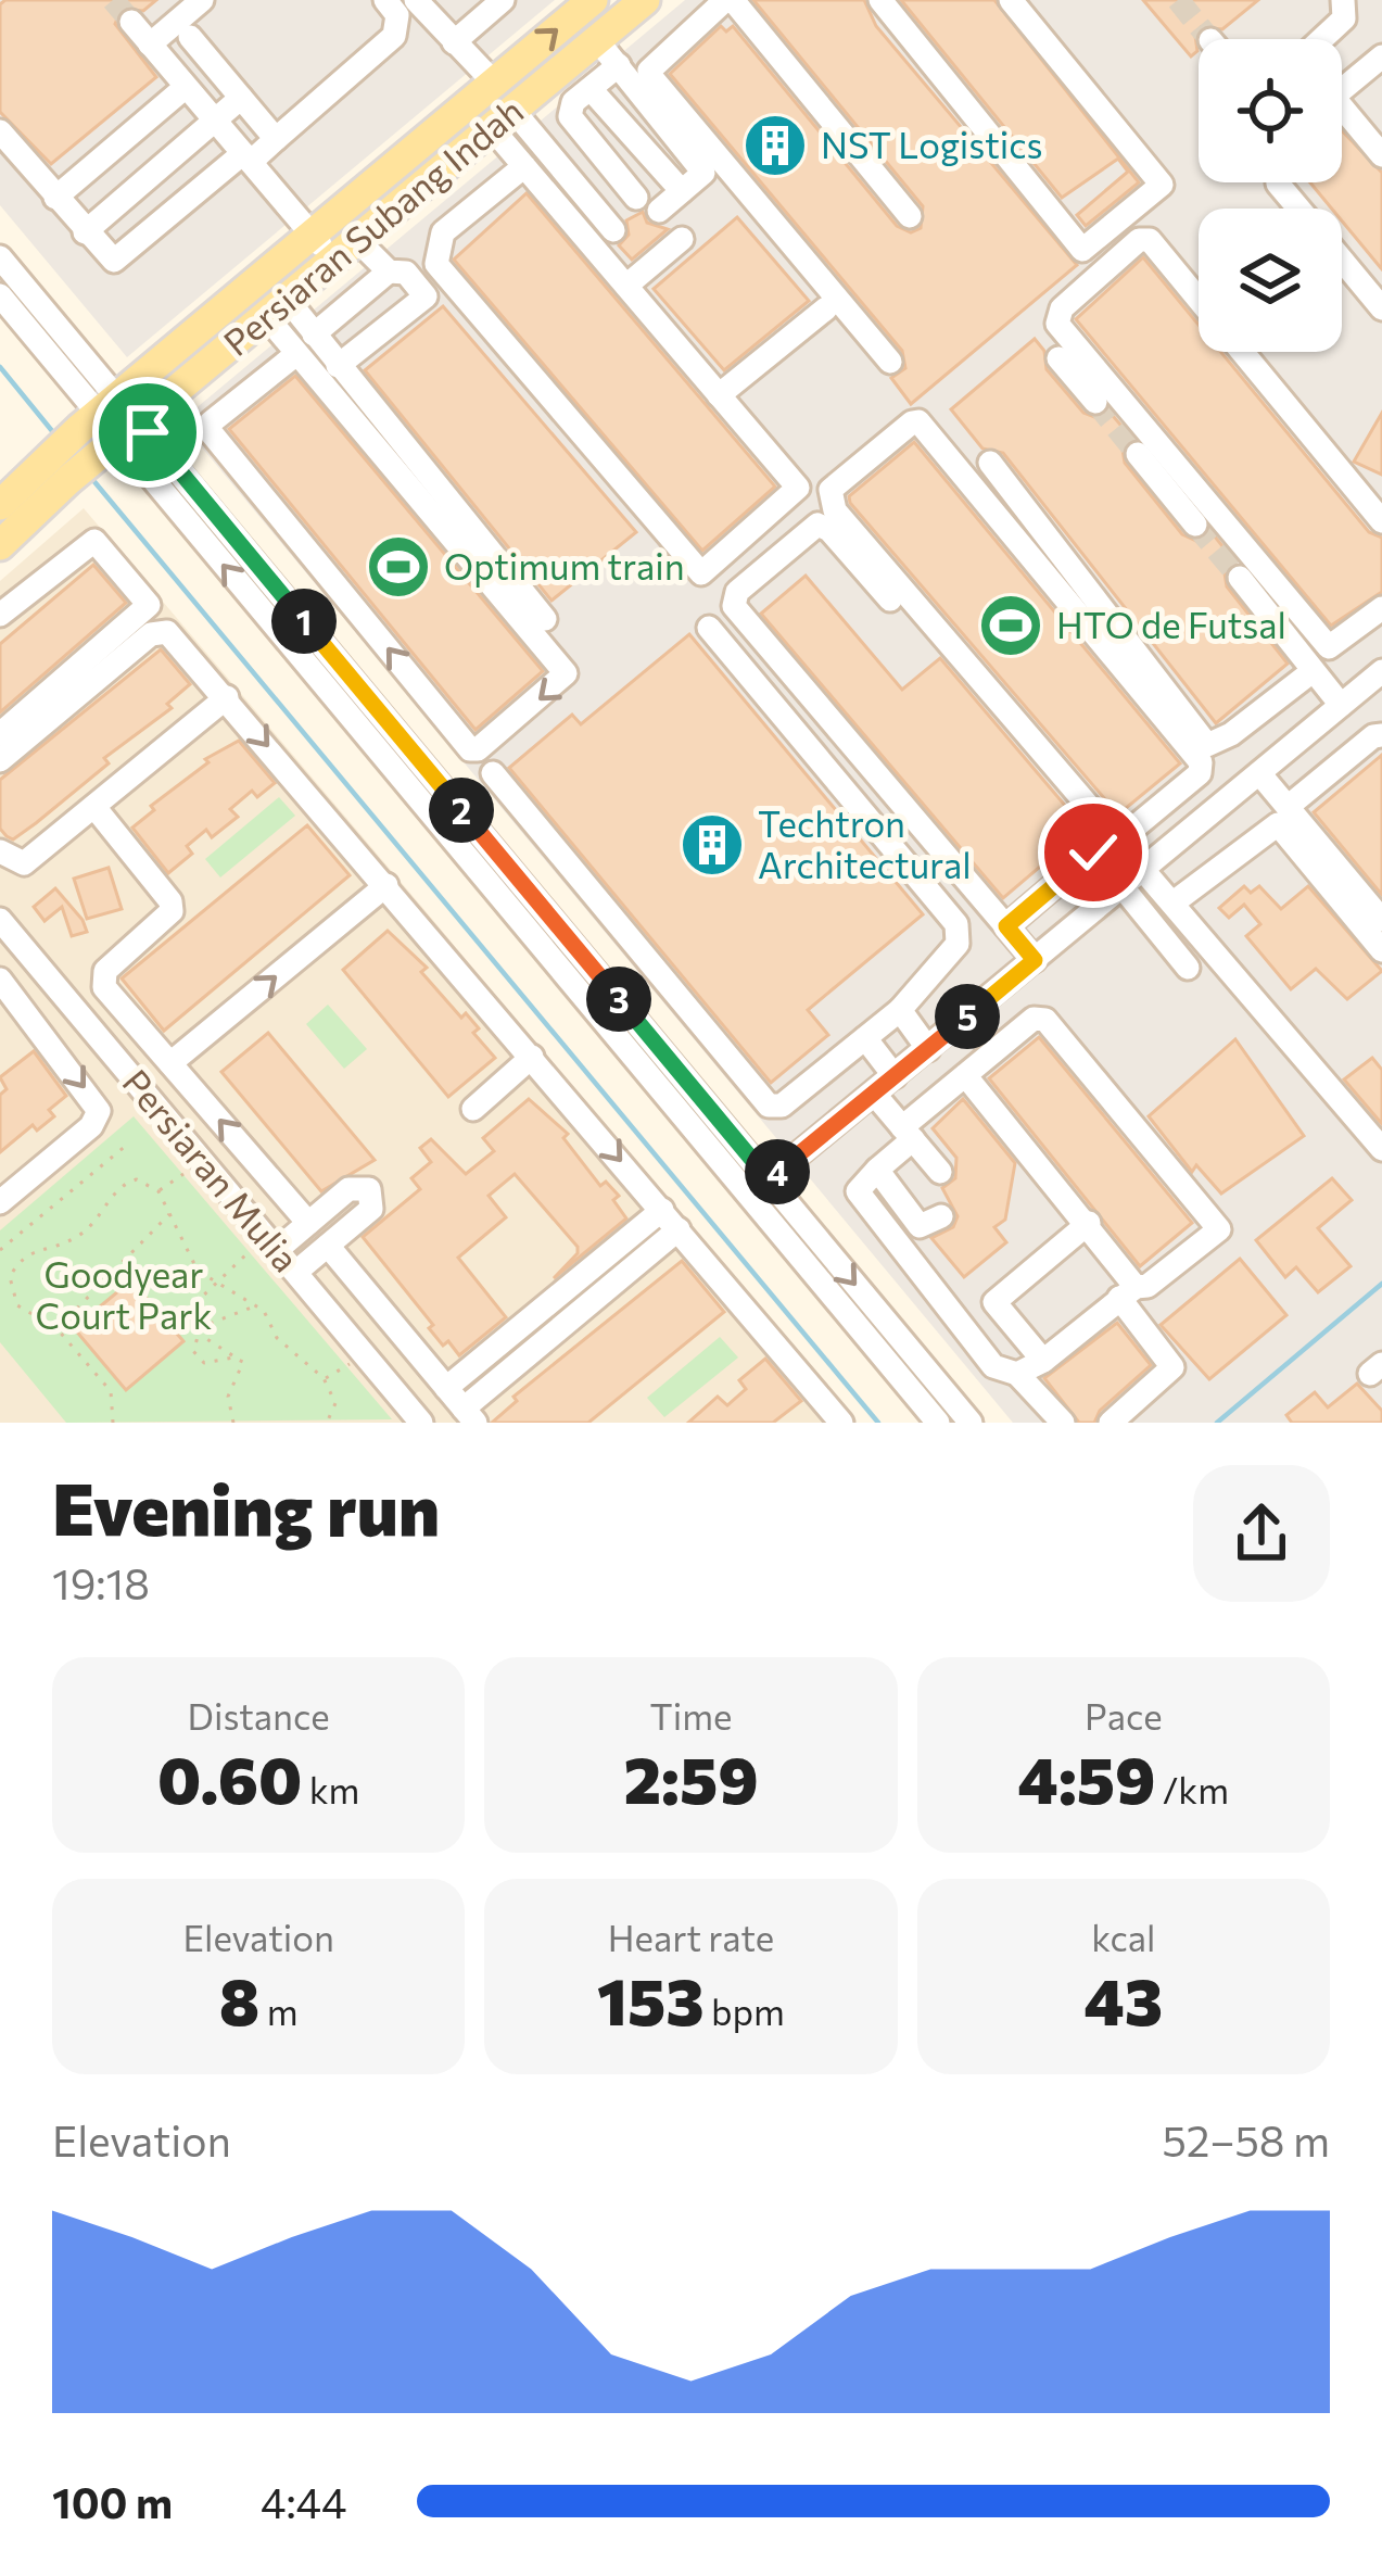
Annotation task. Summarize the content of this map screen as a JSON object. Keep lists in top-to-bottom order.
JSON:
{
  "streets": {
    "main road": ["Persiaran Subang Indah"],
    "street": ["Persiaran Mulia"]
  },
  "parks": ["Goodyear Court Park"],
  "places": {
    "building": ["NST Logistics", "Techtron Architectural"],
    "sports": ["Optimum train", "HTO de Futsal"]
  },
  "page": {
    "pins": [
      "1",
      "2",
      "3",
      "5",
      "4"
    ],
    "heading": ["Evening run", "19:18"],
    "stats": [
      ["Distance", "0.60 km"],
      ["Time", "2:59"],
      ["Pace", "4:59 /km"],
      ["Elevation", "8 m"],
      ["Heart rate", "153 bpm"],
      ["kcal", "43"]
    ],
    "chart": ["Elevation", "52–58 m"],
    "list": [
      {
        "name": "100 m",
        "note": "4:44"
      }
    ]
  }
}
